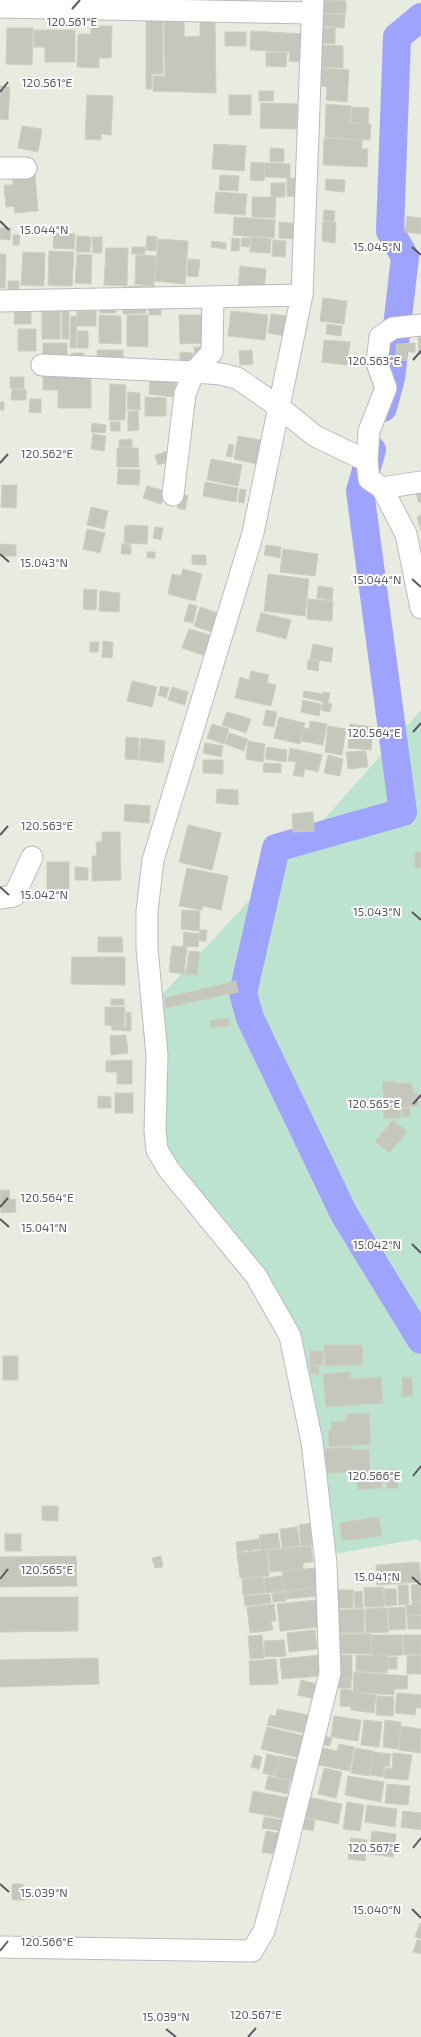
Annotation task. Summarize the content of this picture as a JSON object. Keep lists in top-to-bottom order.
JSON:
{
  "coordinates": [
    "120.561°E",
    "15.044°N",
    "15.045°N",
    "120.563°E",
    "120.562°E",
    "15.043°N",
    "120.564°E",
    "15.042°N",
    "120.565°E",
    "15.041°N",
    "120.566°E",
    "120.567°E",
    "15.039°N",
    "15.040°N"
  ]
}
